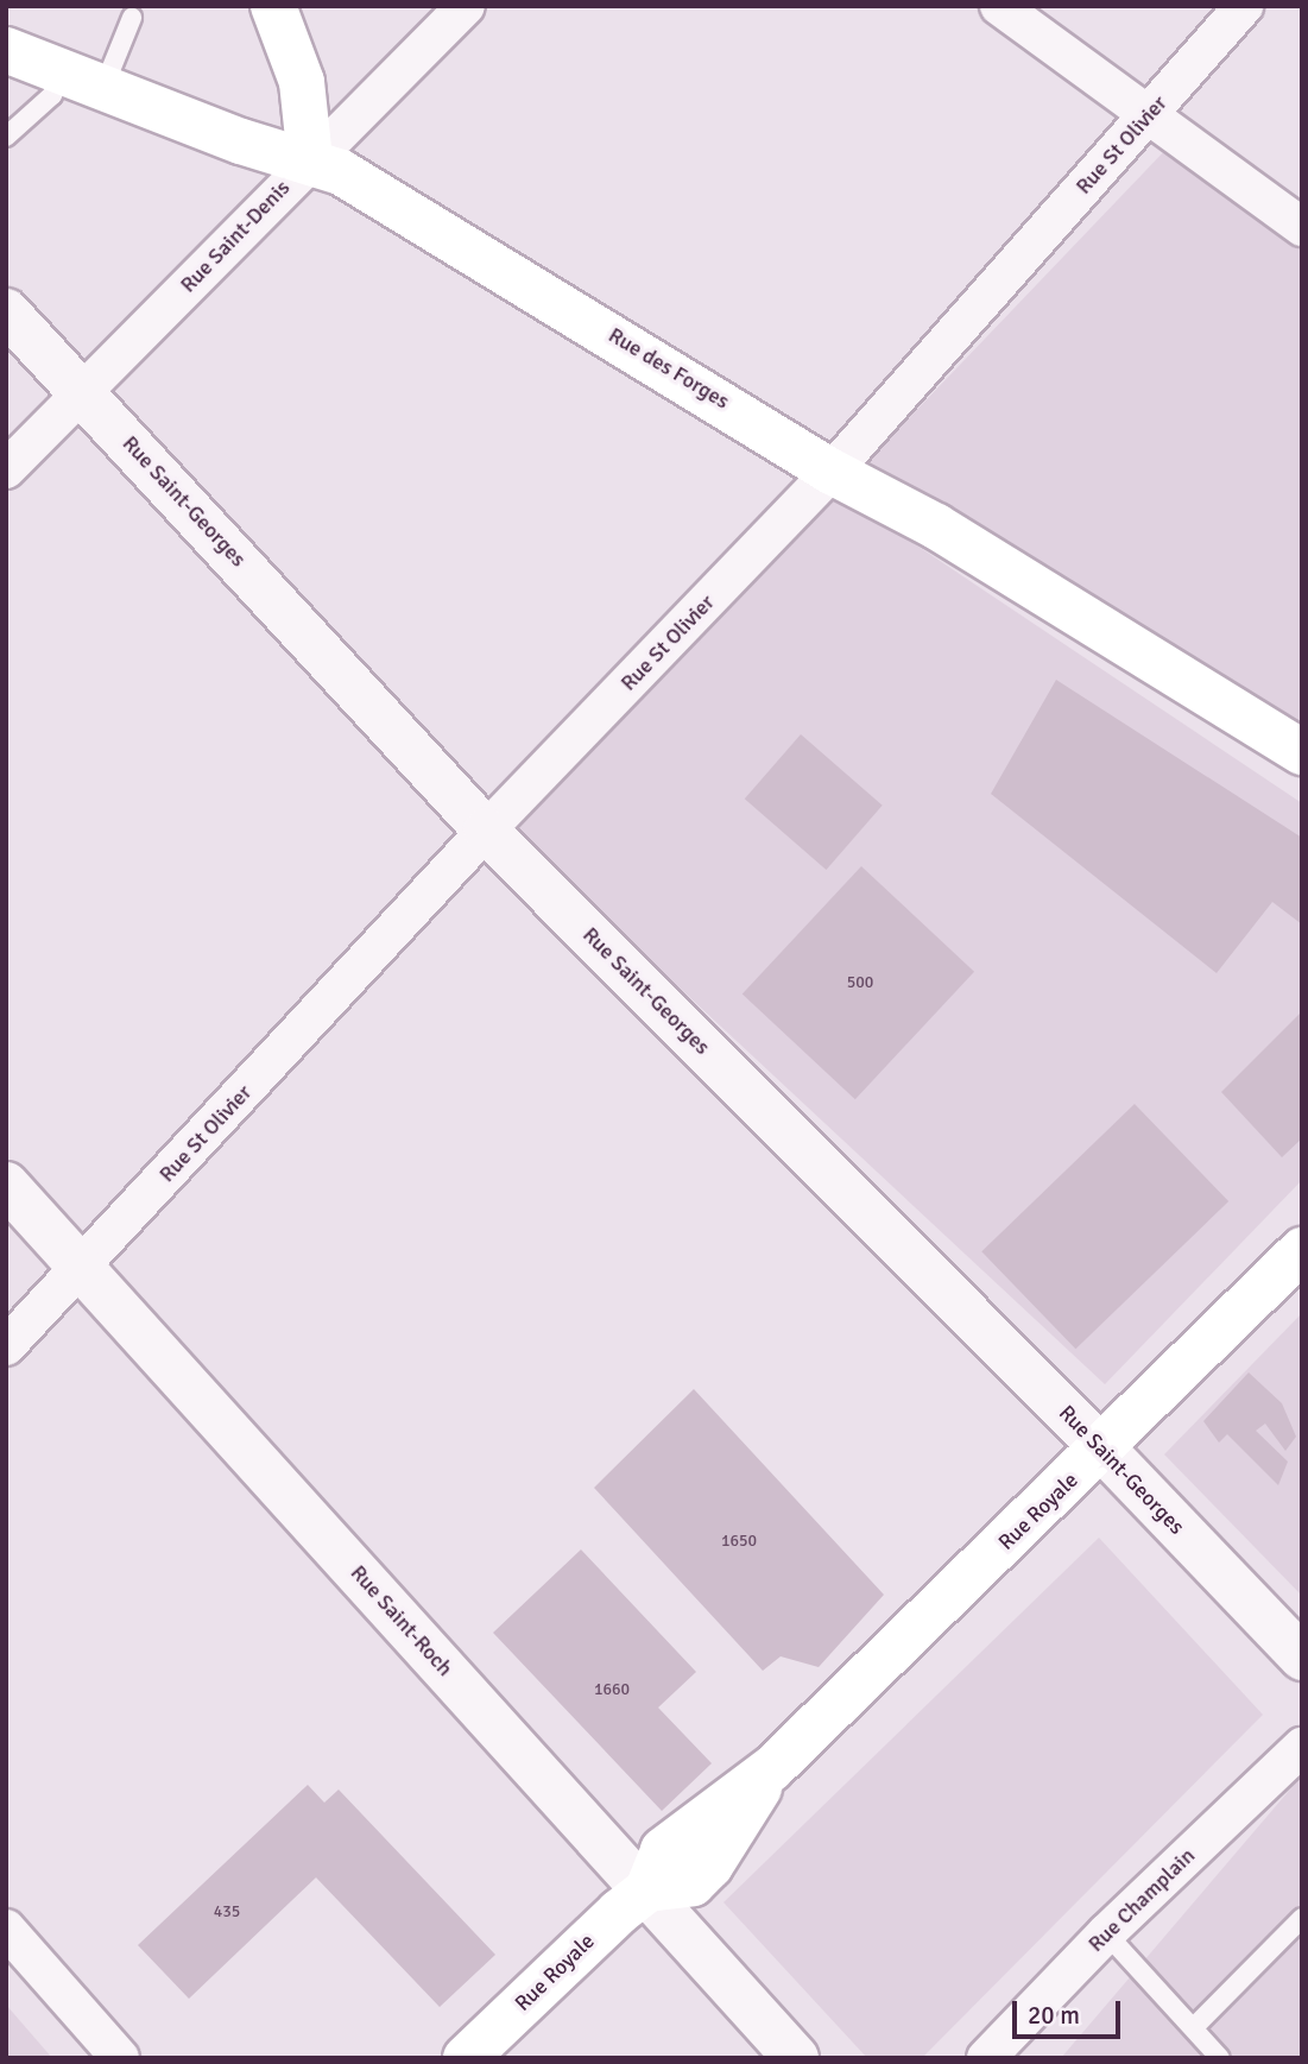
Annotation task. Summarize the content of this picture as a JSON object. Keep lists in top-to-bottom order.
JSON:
{
  "streets": {
    "main road": ["Rue des Forges", "Rue Royale"],
    "street": [
      "Rue St Olivier",
      "Rue Saint-Denis",
      "Rue Saint-Georges",
      "Rue Saint-Roch",
      "Rue Champlain"
    ]
  },
  "crossings": [
    ["Rue St Olivier", "Rue des Forges"],
    ["Rue St Olivier", "Rue Saint-Georges"],
    ["Rue St Olivier", "Rue Saint-Roch"],
    ["Rue Saint-Denis", "Rue des Forges"],
    ["Rue Saint-Denis", "Rue Saint-Georges"],
    ["Rue Saint-Georges", "Rue Royale"],
    ["Rue Royale", "Rue Saint-Roch"]
  ],
  "house_numbers": [
    "500",
    "1650",
    "1660",
    "435"
  ],
  "scale_bar": "20 m"
}
